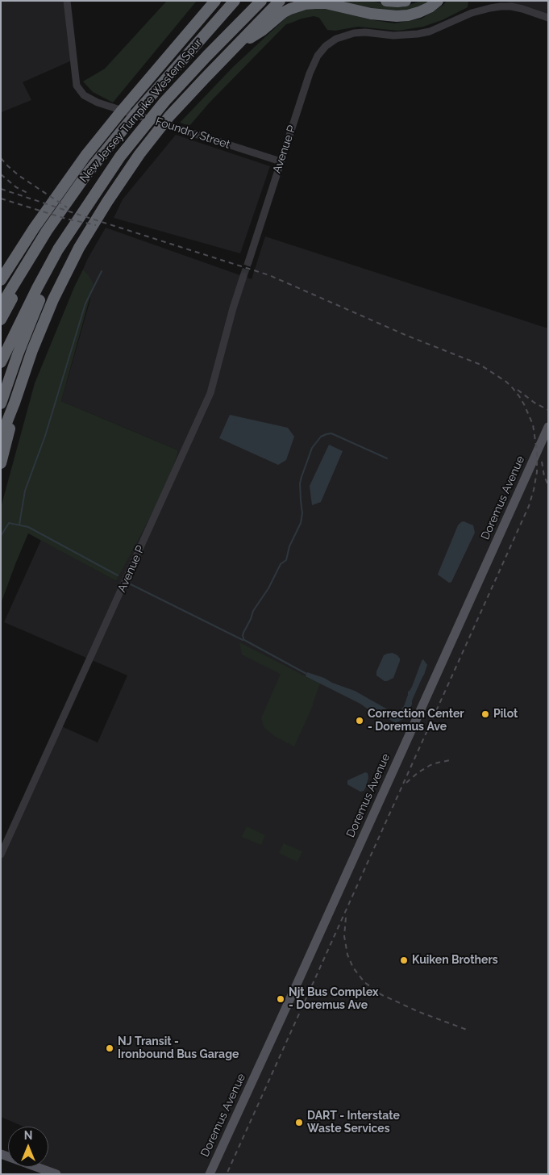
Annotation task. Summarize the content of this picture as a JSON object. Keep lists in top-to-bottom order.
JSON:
{
  "streets": {
    "highway": ["New Jersey Turnpike Western Spur"],
    "main road": ["Doremus Avenue"],
    "street": ["Foundry Street", "Avenue P"]
  },
  "crossings": [
    ["Foundry Street", "Avenue P"]
  ],
  "places": [
    "Pilot",
    "Correction Center - Doremus Ave",
    "Kuiken Brothers",
    "Njt Bus Complex - Doremus Ave",
    "NJ Transit - Ironbound Bus Garage",
    "DART - Interstate Waste Services"
  ],
  "north": "top"
}
